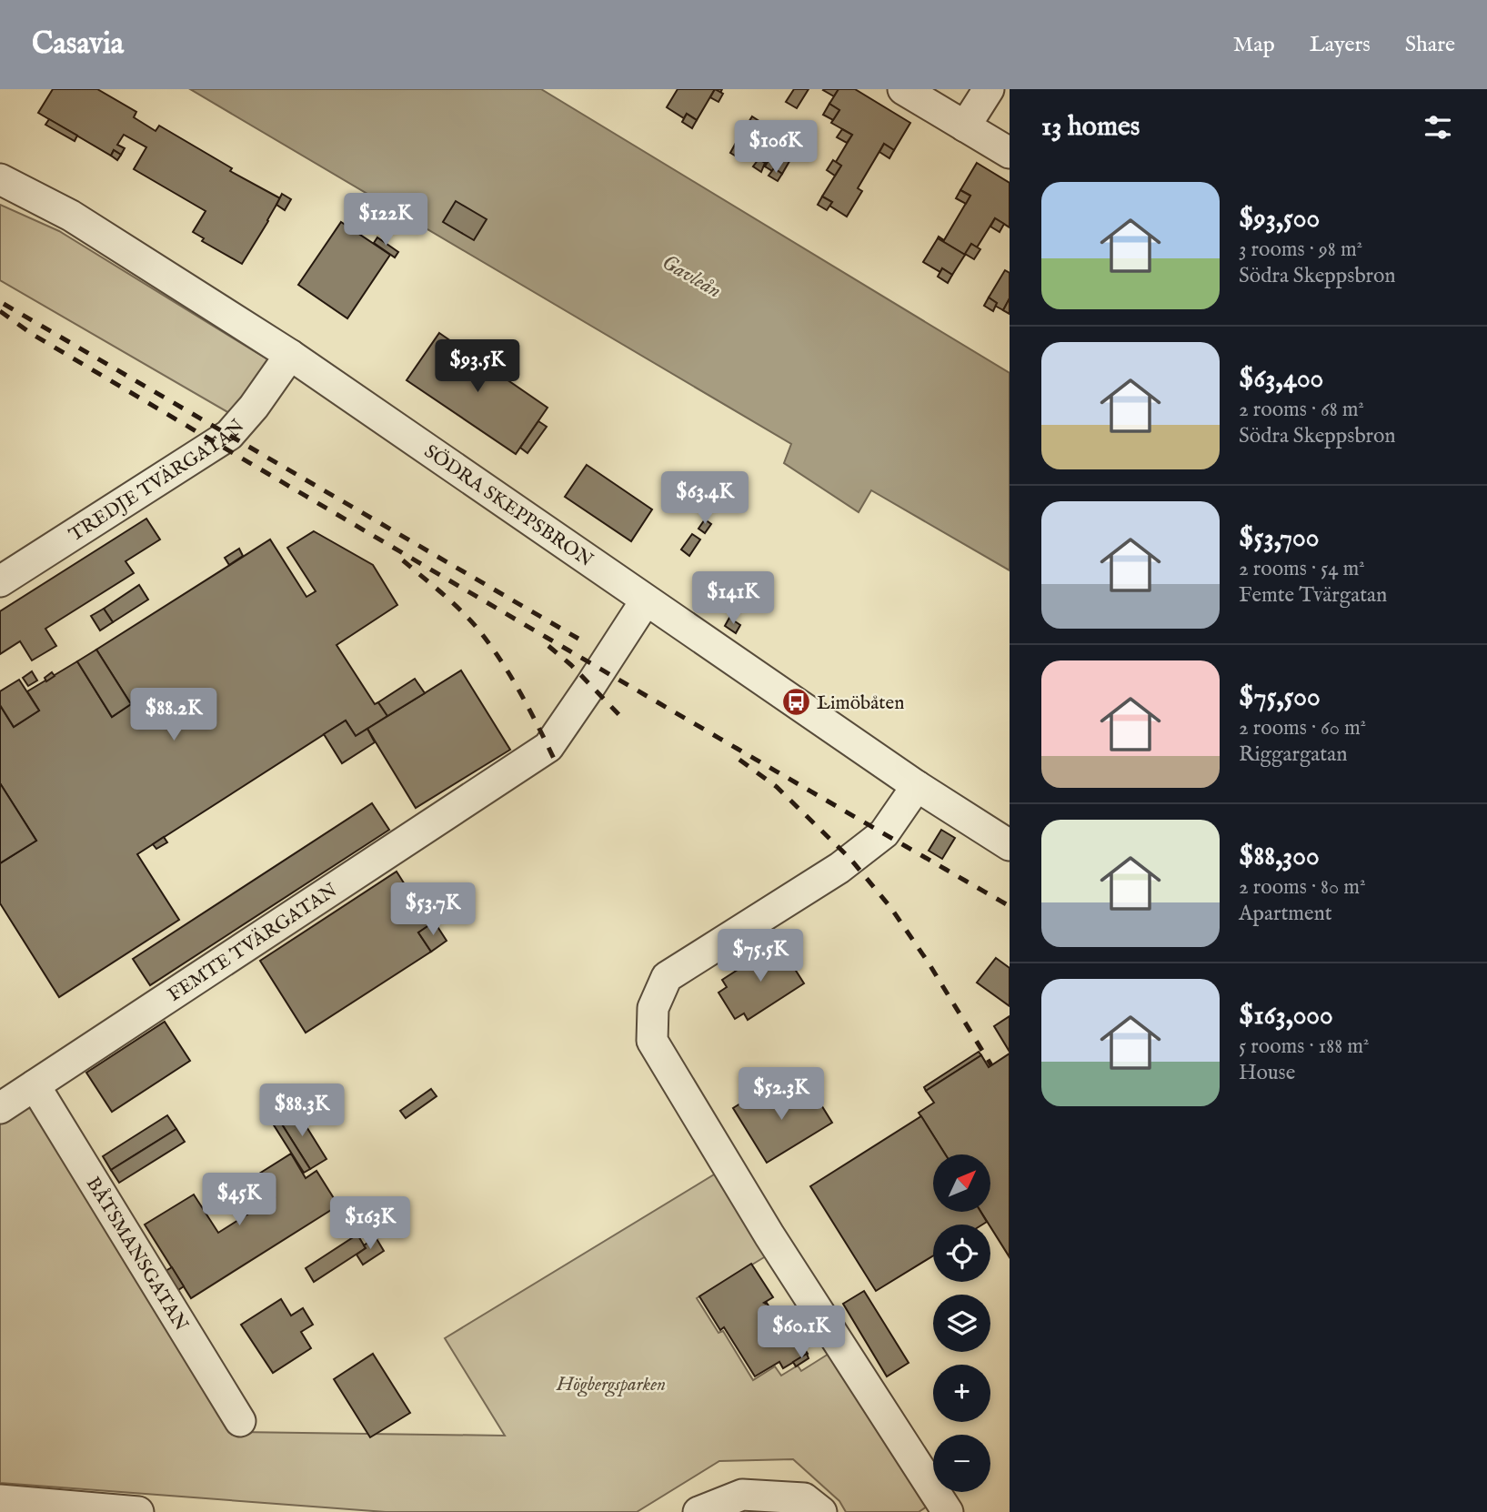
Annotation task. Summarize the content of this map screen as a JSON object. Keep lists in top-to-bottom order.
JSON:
{
  "streets": {
    "street": [
      "TREDJE TVÄRGATAN",
      "SÖDRA SKEPPSBRON",
      "FEMTE TVÄRGATAN",
      "BÅTSMANSGATAN"
    ]
  },
  "crossings": [
    ["TREDJE TVÄRGATAN", "SÖDRA SKEPPSBRON"],
    ["SÖDRA SKEPPSBRON", "FEMTE TVÄRGATAN"],
    ["FEMTE TVÄRGATAN", "BÅTSMANSGATAN"]
  ],
  "water": ["Gavleån"],
  "parks": ["Högbergsparken"],
  "places": {
    "bus stop": ["Limöbåten"]
  },
  "north": "top right",
  "page": {
    "header": "Casavia",
    "nav": ["Map", "Layers", "Share"],
    "heading": "13 homes",
    "price": [
      "$106K",
      "$122K",
      "$93.5K",
      "$63.4K",
      "$141K",
      "$88.2K",
      "$53.7K",
      "$75.5K",
      "$52.3K",
      "$88.3K",
      "$45K",
      "$163K",
      "$60.1K"
    ],
    "list": [
      {
        "name": "$93,500",
        "note": "3 rooms · 98 m² · Södra Skeppsbron"
      },
      {
        "name": "$63,400",
        "note": "2 rooms · 68 m² · Södra Skeppsbron"
      },
      {
        "name": "$53,700",
        "note": "2 rooms · 54 m² · Femte Tvärgatan"
      },
      {
        "name": "$75,500",
        "note": "2 rooms · 60 m² · Riggargatan"
      },
      {
        "name": "$88,300",
        "note": "2 rooms · 80 m² · Apartment"
      },
      {
        "name": "$163,000",
        "note": "5 rooms · 188 m² · House"
      }
    ],
    "map_buttons": ["+", "−"]
  }
}
